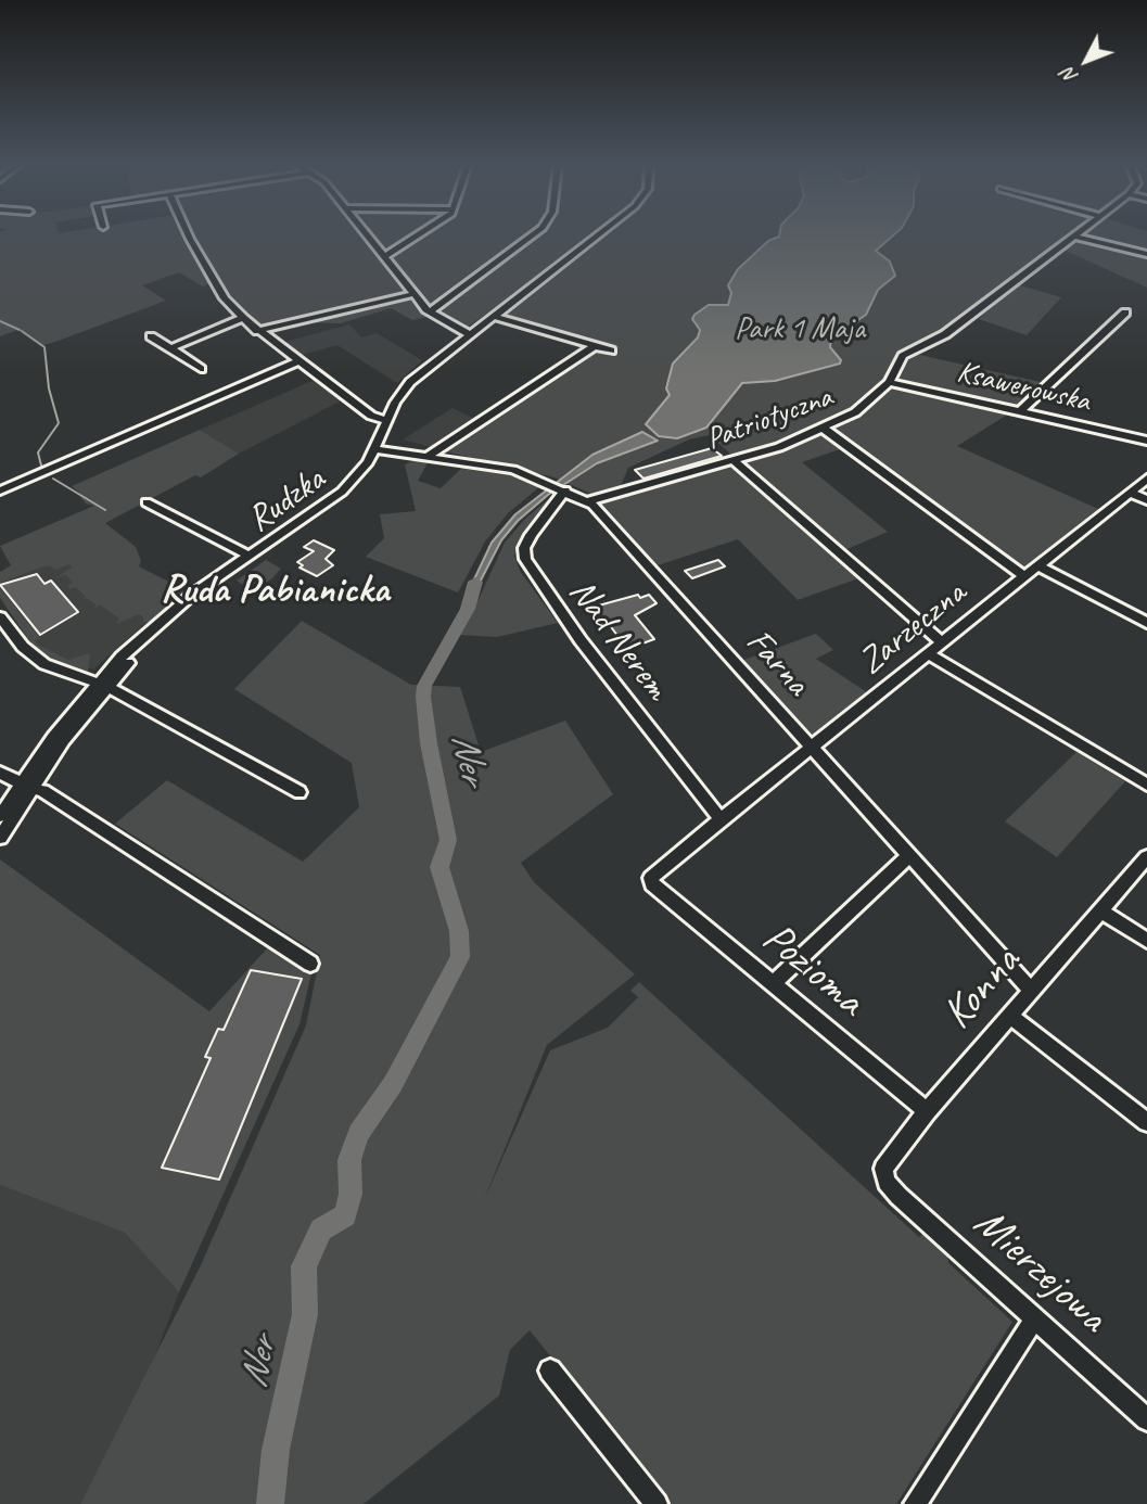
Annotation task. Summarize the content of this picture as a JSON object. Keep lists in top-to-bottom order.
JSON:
{
  "streets": {
    "street": [
      "Ksawerowska",
      "Patriotyczna",
      "Rudzka",
      "Zarzeczna",
      "Nad Nerem",
      "Farna",
      "Pozioma",
      "Konna",
      "Mierzejowa"
    ]
  },
  "crossings": [
    ["Ksawerowska", "Patriotyczna"],
    ["Patriotyczna", "Farna"],
    ["Rudzka", "Farna"],
    ["Zarzeczna", "Nad Nerem"],
    ["Zarzeczna", "Farna"],
    ["Zarzeczna", "Pozioma"],
    ["Nad Nerem", "Farna"],
    ["Farna", "Konna"],
    ["Pozioma", "Konna"],
    ["Konna", "Mierzejowa"]
  ],
  "districts": ["Ruda Pabianicka"],
  "water": ["Ner"],
  "parks": ["Park 1 Maja"],
  "north": "bottom left"
}
